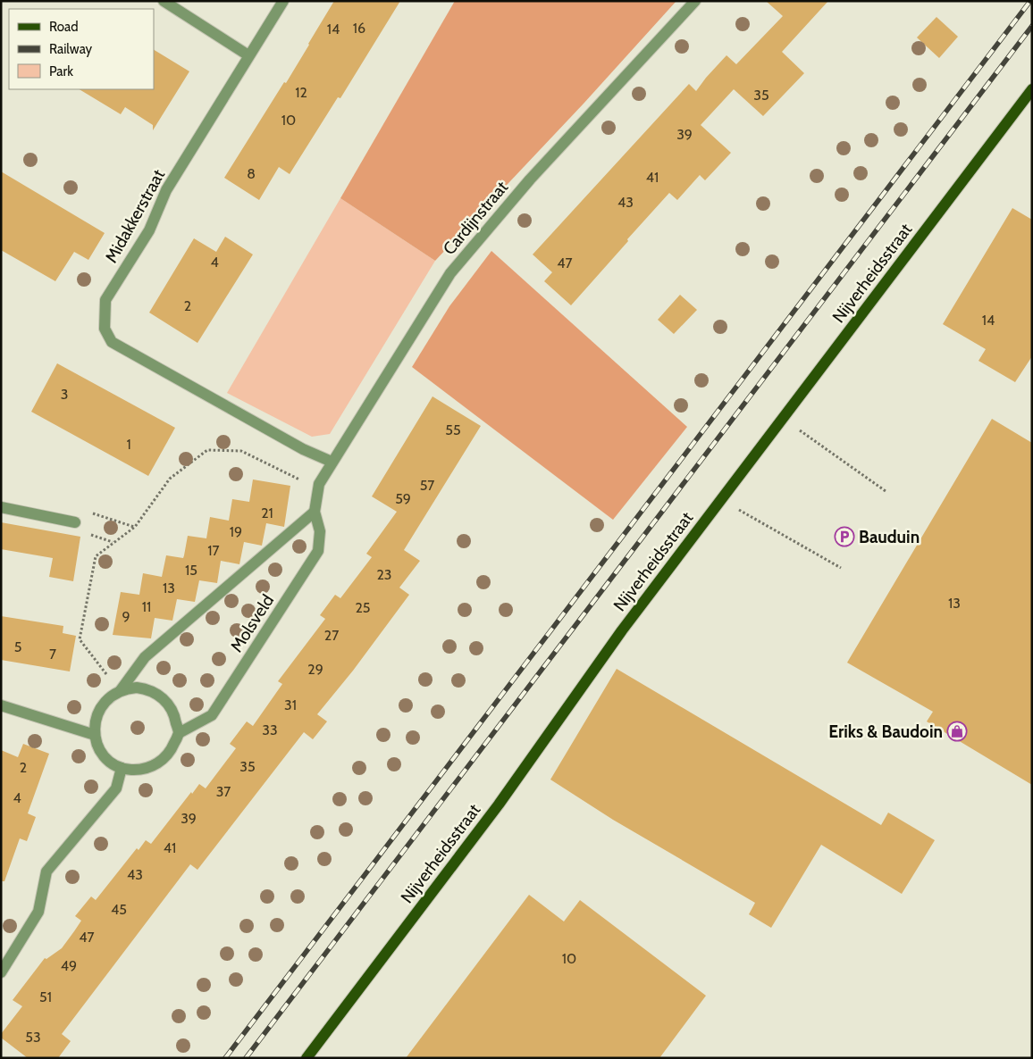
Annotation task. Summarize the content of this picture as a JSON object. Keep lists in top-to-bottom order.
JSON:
{
  "streets": {
    "main road": ["Nijverheidsstraat"],
    "street": ["Midakkerstraat", "Cardijnstraat", "Molsveld"]
  },
  "crossings": [
    ["Midakkerstraat", "Cardijnstraat"],
    ["Cardijnstraat", "Molsveld"]
  ],
  "places": {
    "parking": ["Bauduin"],
    "shop": ["Eriks & Baudoin"]
  },
  "house_numbers": [
    "16",
    "14",
    "12",
    "35",
    "10",
    "39",
    "8",
    "41",
    "43",
    "4",
    "47",
    "2",
    "14",
    "3",
    "55",
    "1",
    "57",
    "59",
    "21",
    "19",
    "17",
    "15",
    "23",
    "13",
    "13",
    "11",
    "25",
    "9",
    "27",
    "5",
    "7",
    "29",
    "31",
    "33",
    "35",
    "2",
    "37",
    "4",
    "39",
    "41",
    "43",
    "45",
    "47",
    "10",
    "49",
    "51",
    "53"
  ],
  "legend": ["Road", "Railway", "Park"]
}
